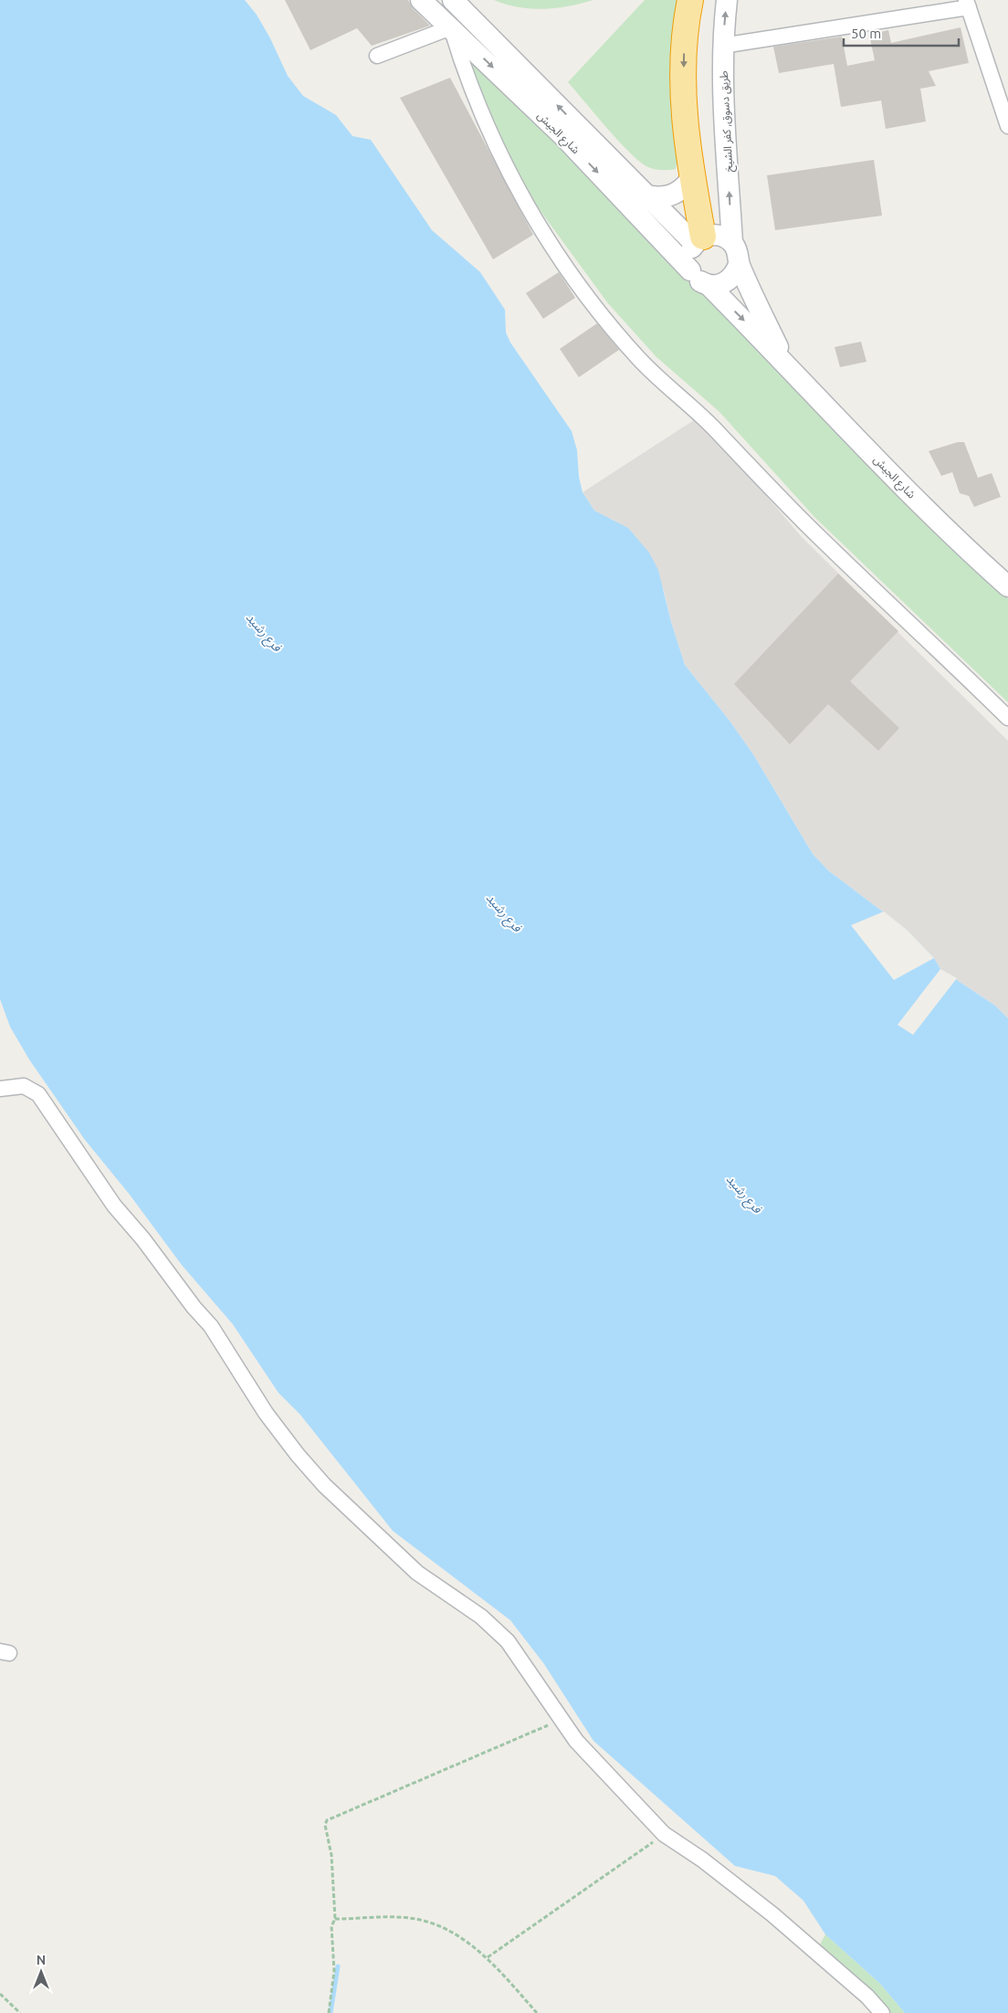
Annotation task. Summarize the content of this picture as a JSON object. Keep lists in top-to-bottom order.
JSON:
{
  "streets": {
    "main road": ["طريق دسوق, كفر الشيخ", "شارع الجيش"]
  },
  "crossings": [
    ["طريق دسوق, كفر الشيخ", "شارع الجيش"]
  ],
  "one_way": ["طريق دسوق, كفر الشيخ"],
  "water": ["فرع رشيد"],
  "scale_bar": "50 m",
  "north": "top"
}
